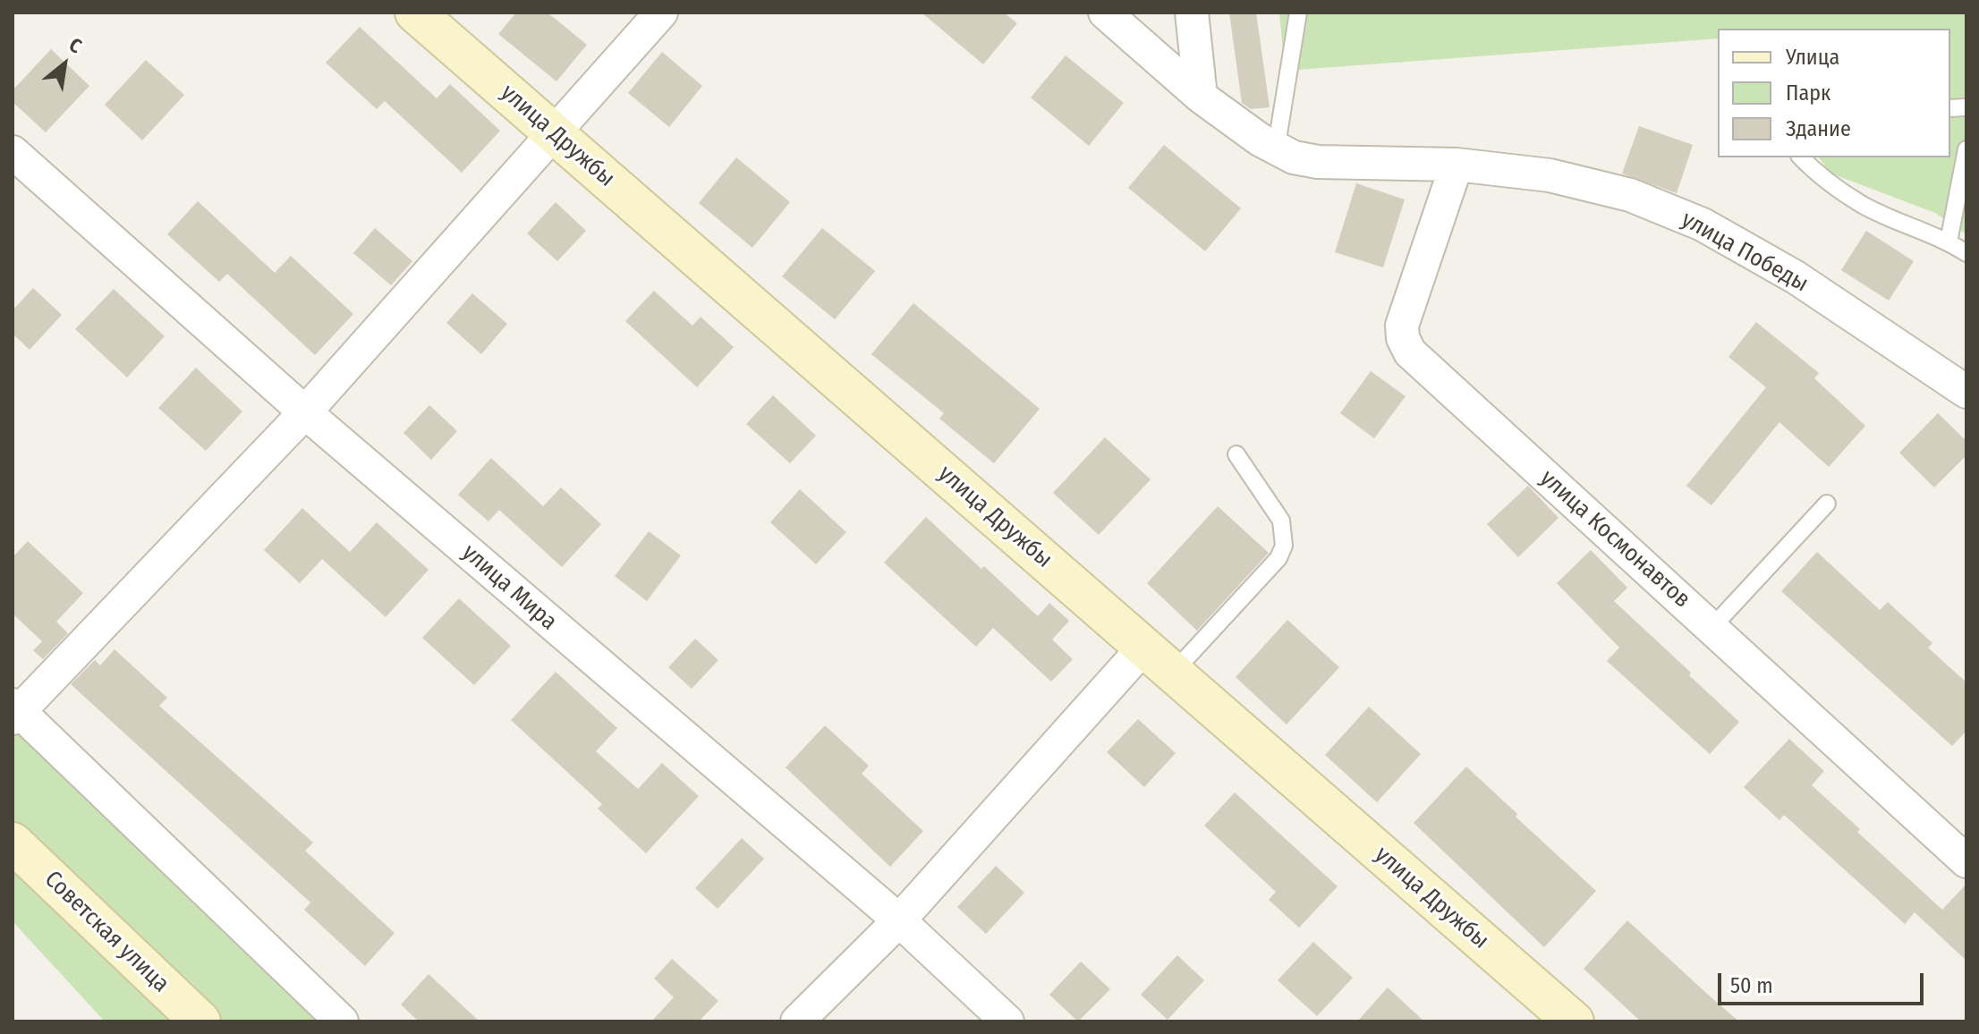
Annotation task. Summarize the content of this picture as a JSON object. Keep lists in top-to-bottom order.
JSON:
{
  "streets": {
    "street": [
      "улица Дружбы",
      "улица Победы",
      "улица Космонавтов",
      "улица Мира",
      "Советская улица"
    ]
  },
  "crossings": [
    ["улица Победы", "улица Космонавтов"]
  ],
  "legend": ["Улица", "Парк", "Здание"],
  "scale_bar": "50 m",
  "north": "top right"
}
